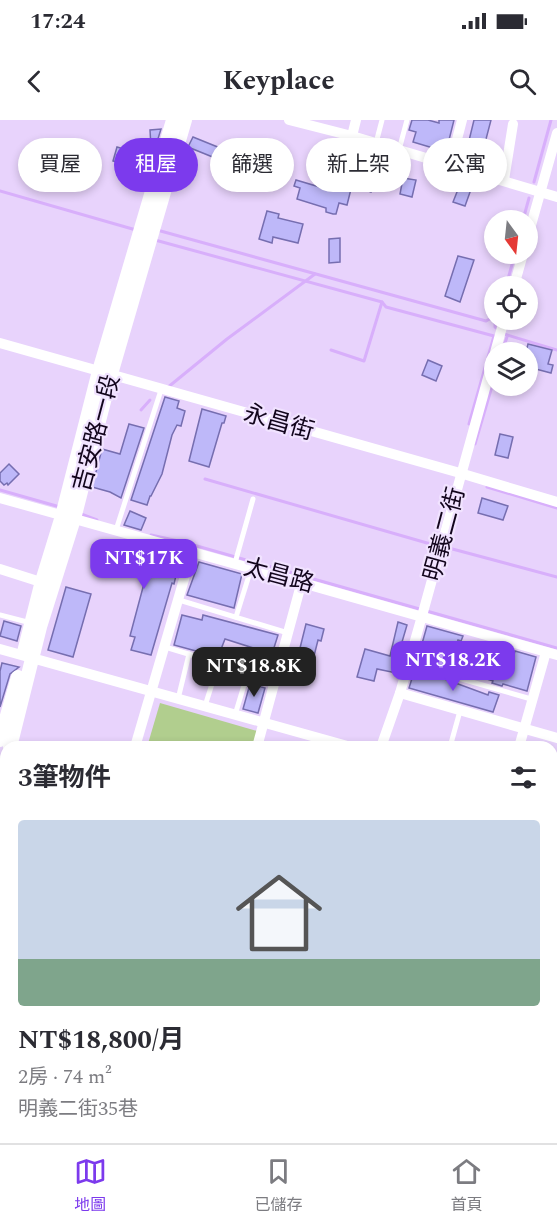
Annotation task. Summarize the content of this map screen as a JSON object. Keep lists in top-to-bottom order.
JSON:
{
  "streets": {
    "street": [
      "永昌街",
      "吉安路一段",
      "明義二街",
      "太昌路"
    ]
  },
  "crossings": [
    ["永昌街", "吉安路一段"],
    ["永昌街", "明義二街"],
    ["吉安路一段", "太昌路"],
    ["明義二街", "太昌路"]
  ],
  "north": "bottom",
  "page": {
    "status": "17:24",
    "header": "Keyplace",
    "chip": [
      "買屋",
      "租屋",
      "篩選",
      "新上架",
      "公寓"
    ],
    "price": ["NT$17K", "NT$18.2K", "NT$18.8K"],
    "heading": "3筆物件",
    "list": [
      {
        "name": "NT$18,800/月",
        "note": "2房 · 74 m² · 明義二街35巷"
      }
    ],
    "tabs": ["地圖", "已儲存", "首頁"]
  }
}
